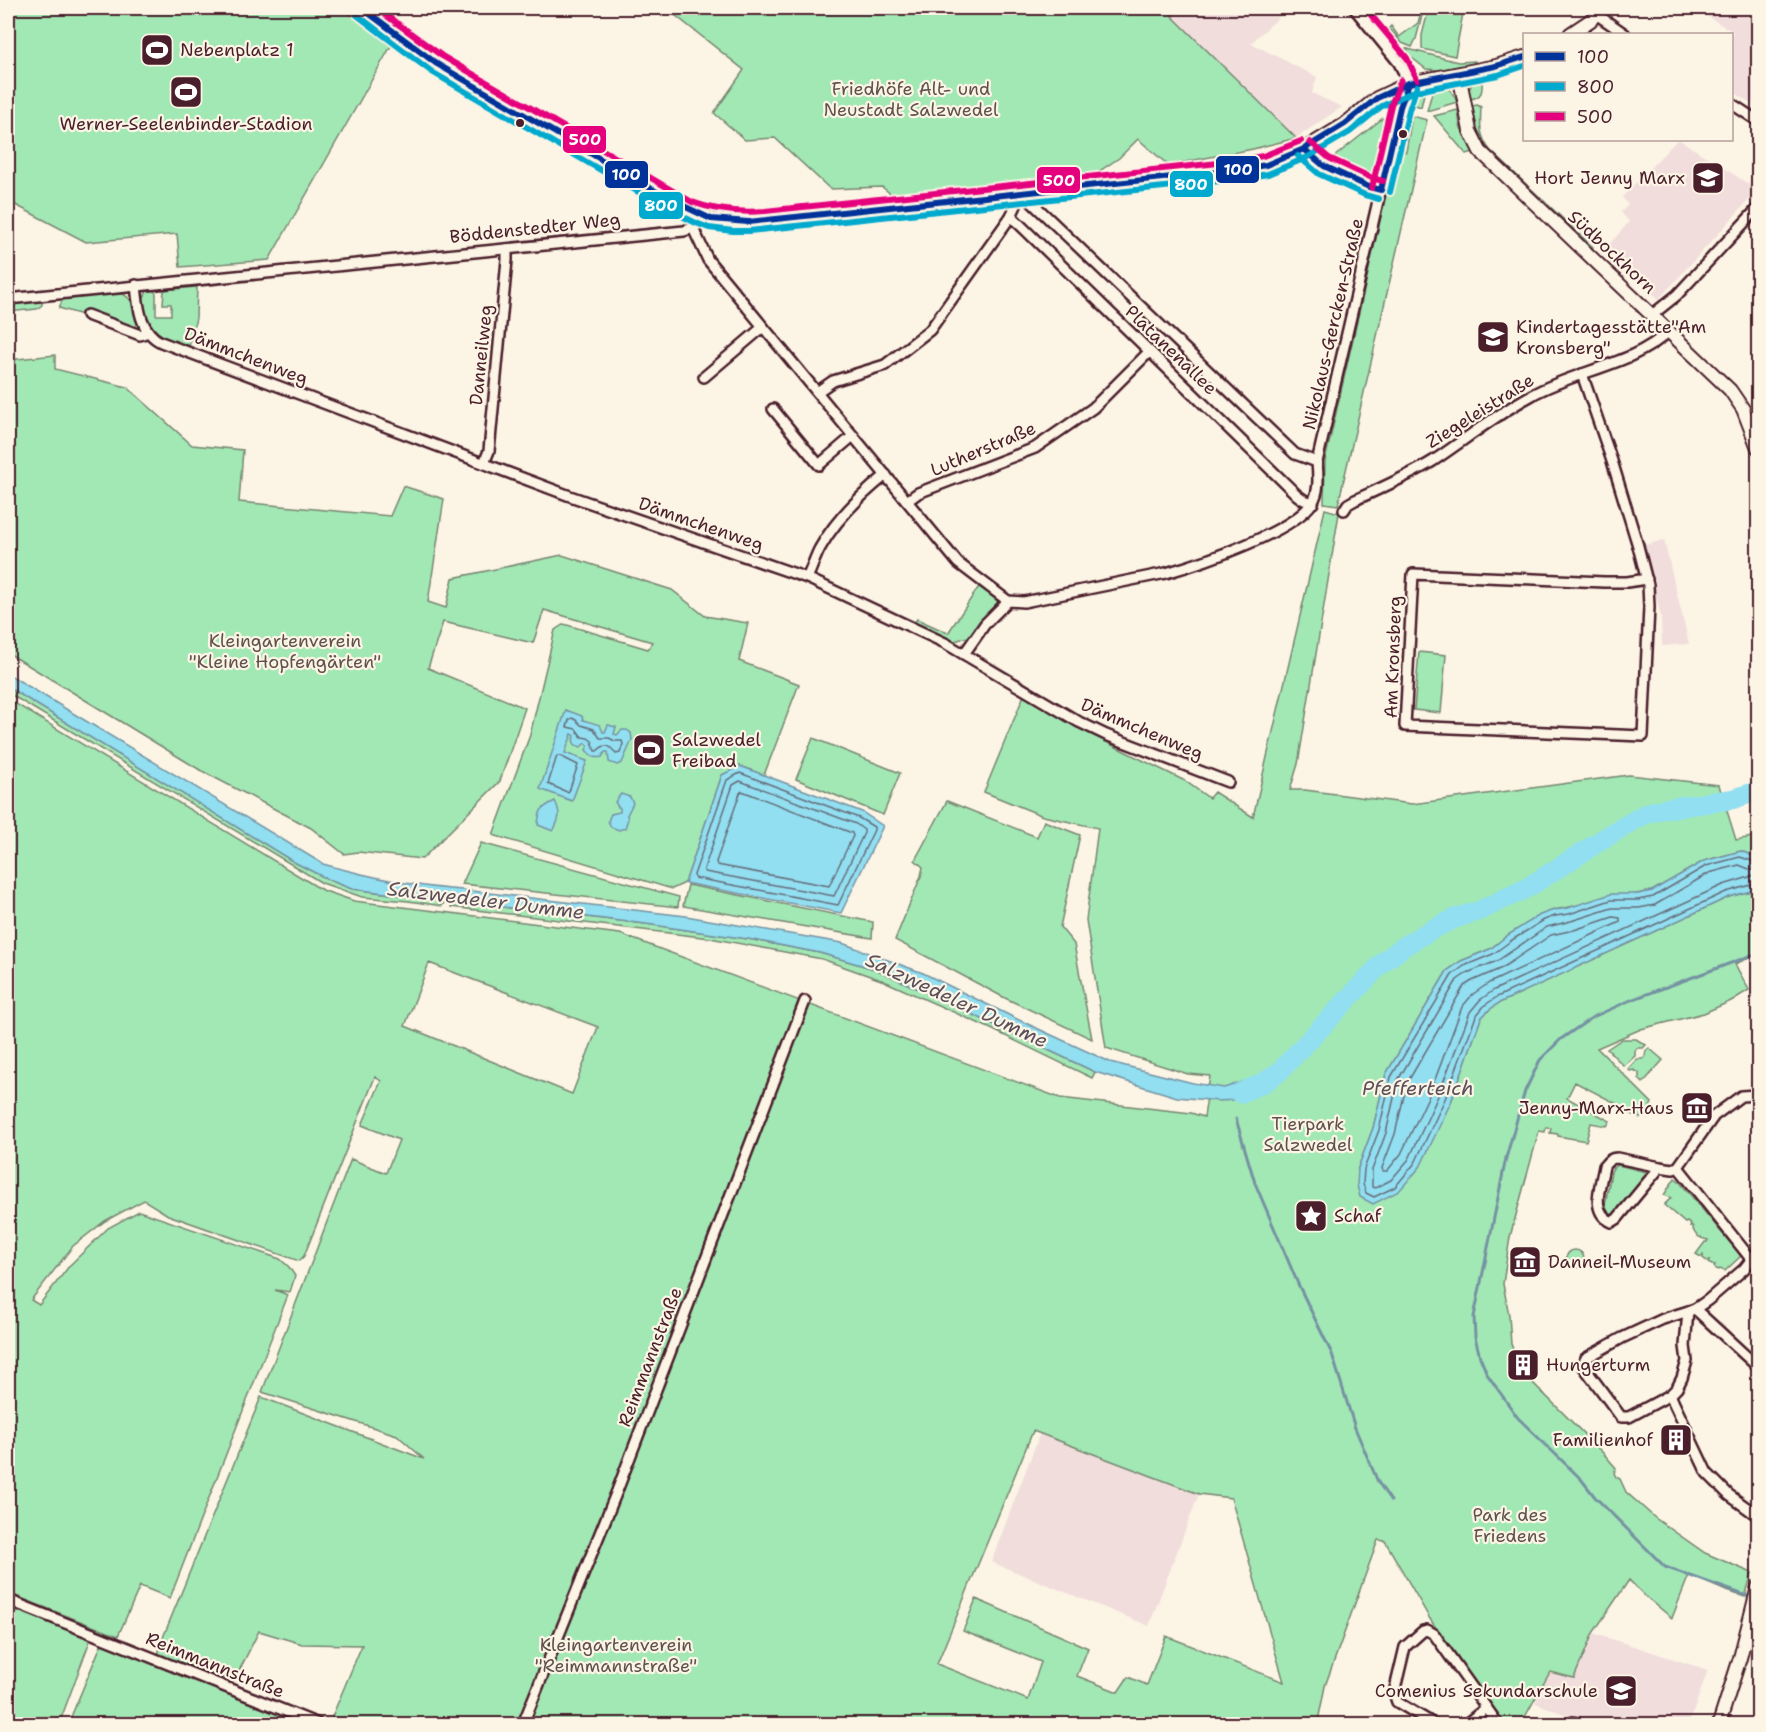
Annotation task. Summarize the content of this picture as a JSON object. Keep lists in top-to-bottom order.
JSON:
{
  "streets": {
    "street": [
      "Böddenstedter Weg",
      "Südbockhorn",
      "Nikolaus-Gercken-Straße",
      "Platanenallee",
      "Danneilweg",
      "Dämmchenweg",
      "Ziegeleistraße",
      "Lutherstraße",
      "Am Kronsberg",
      "Reimmannstraße"
    ]
  },
  "crossings": [
    ["Böddenstedter Weg", "Danneilweg"],
    ["Südbockhorn", "Ziegeleistraße"],
    ["Nikolaus-Gercken-Straße", "Platanenallee"],
    ["Platanenallee", "Lutherstraße"],
    ["Danneilweg", "Dämmchenweg"],
    ["Ziegeleistraße", "Am Kronsberg"]
  ],
  "water": ["Salzwedeler Dumme", "Pfefferteich"],
  "parks": [
    "Friedhöfe Alt- und Neustadt Salzwedel",
    "Kleingartenverein \"Kleine Hopfengärten\"",
    "Tierpark Salzwedel",
    "Park des Friedens",
    "Kleingartenverein \"Reimmannstraße\""
  ],
  "places": {
    "sports": ["Nebenplatz 1", "Werner-Seelenbinder-Stadion", "Salzwedel Freibad"],
    "school or university": ["Hort Jenny Marx", "Kindertagesstätte\"Am Kronsberg\"", "Comenius Sekundarschule"],
    "museum": ["Jenny-Marx-Haus", "Danneil-Museum"],
    "place": ["Schaf"],
    "building": ["Hungerturm", "Familienhof"]
  },
  "lines": ["transit line 100", "transit line 500", "transit line 800"],
  "legend": ["100", "800", "500"]
}
